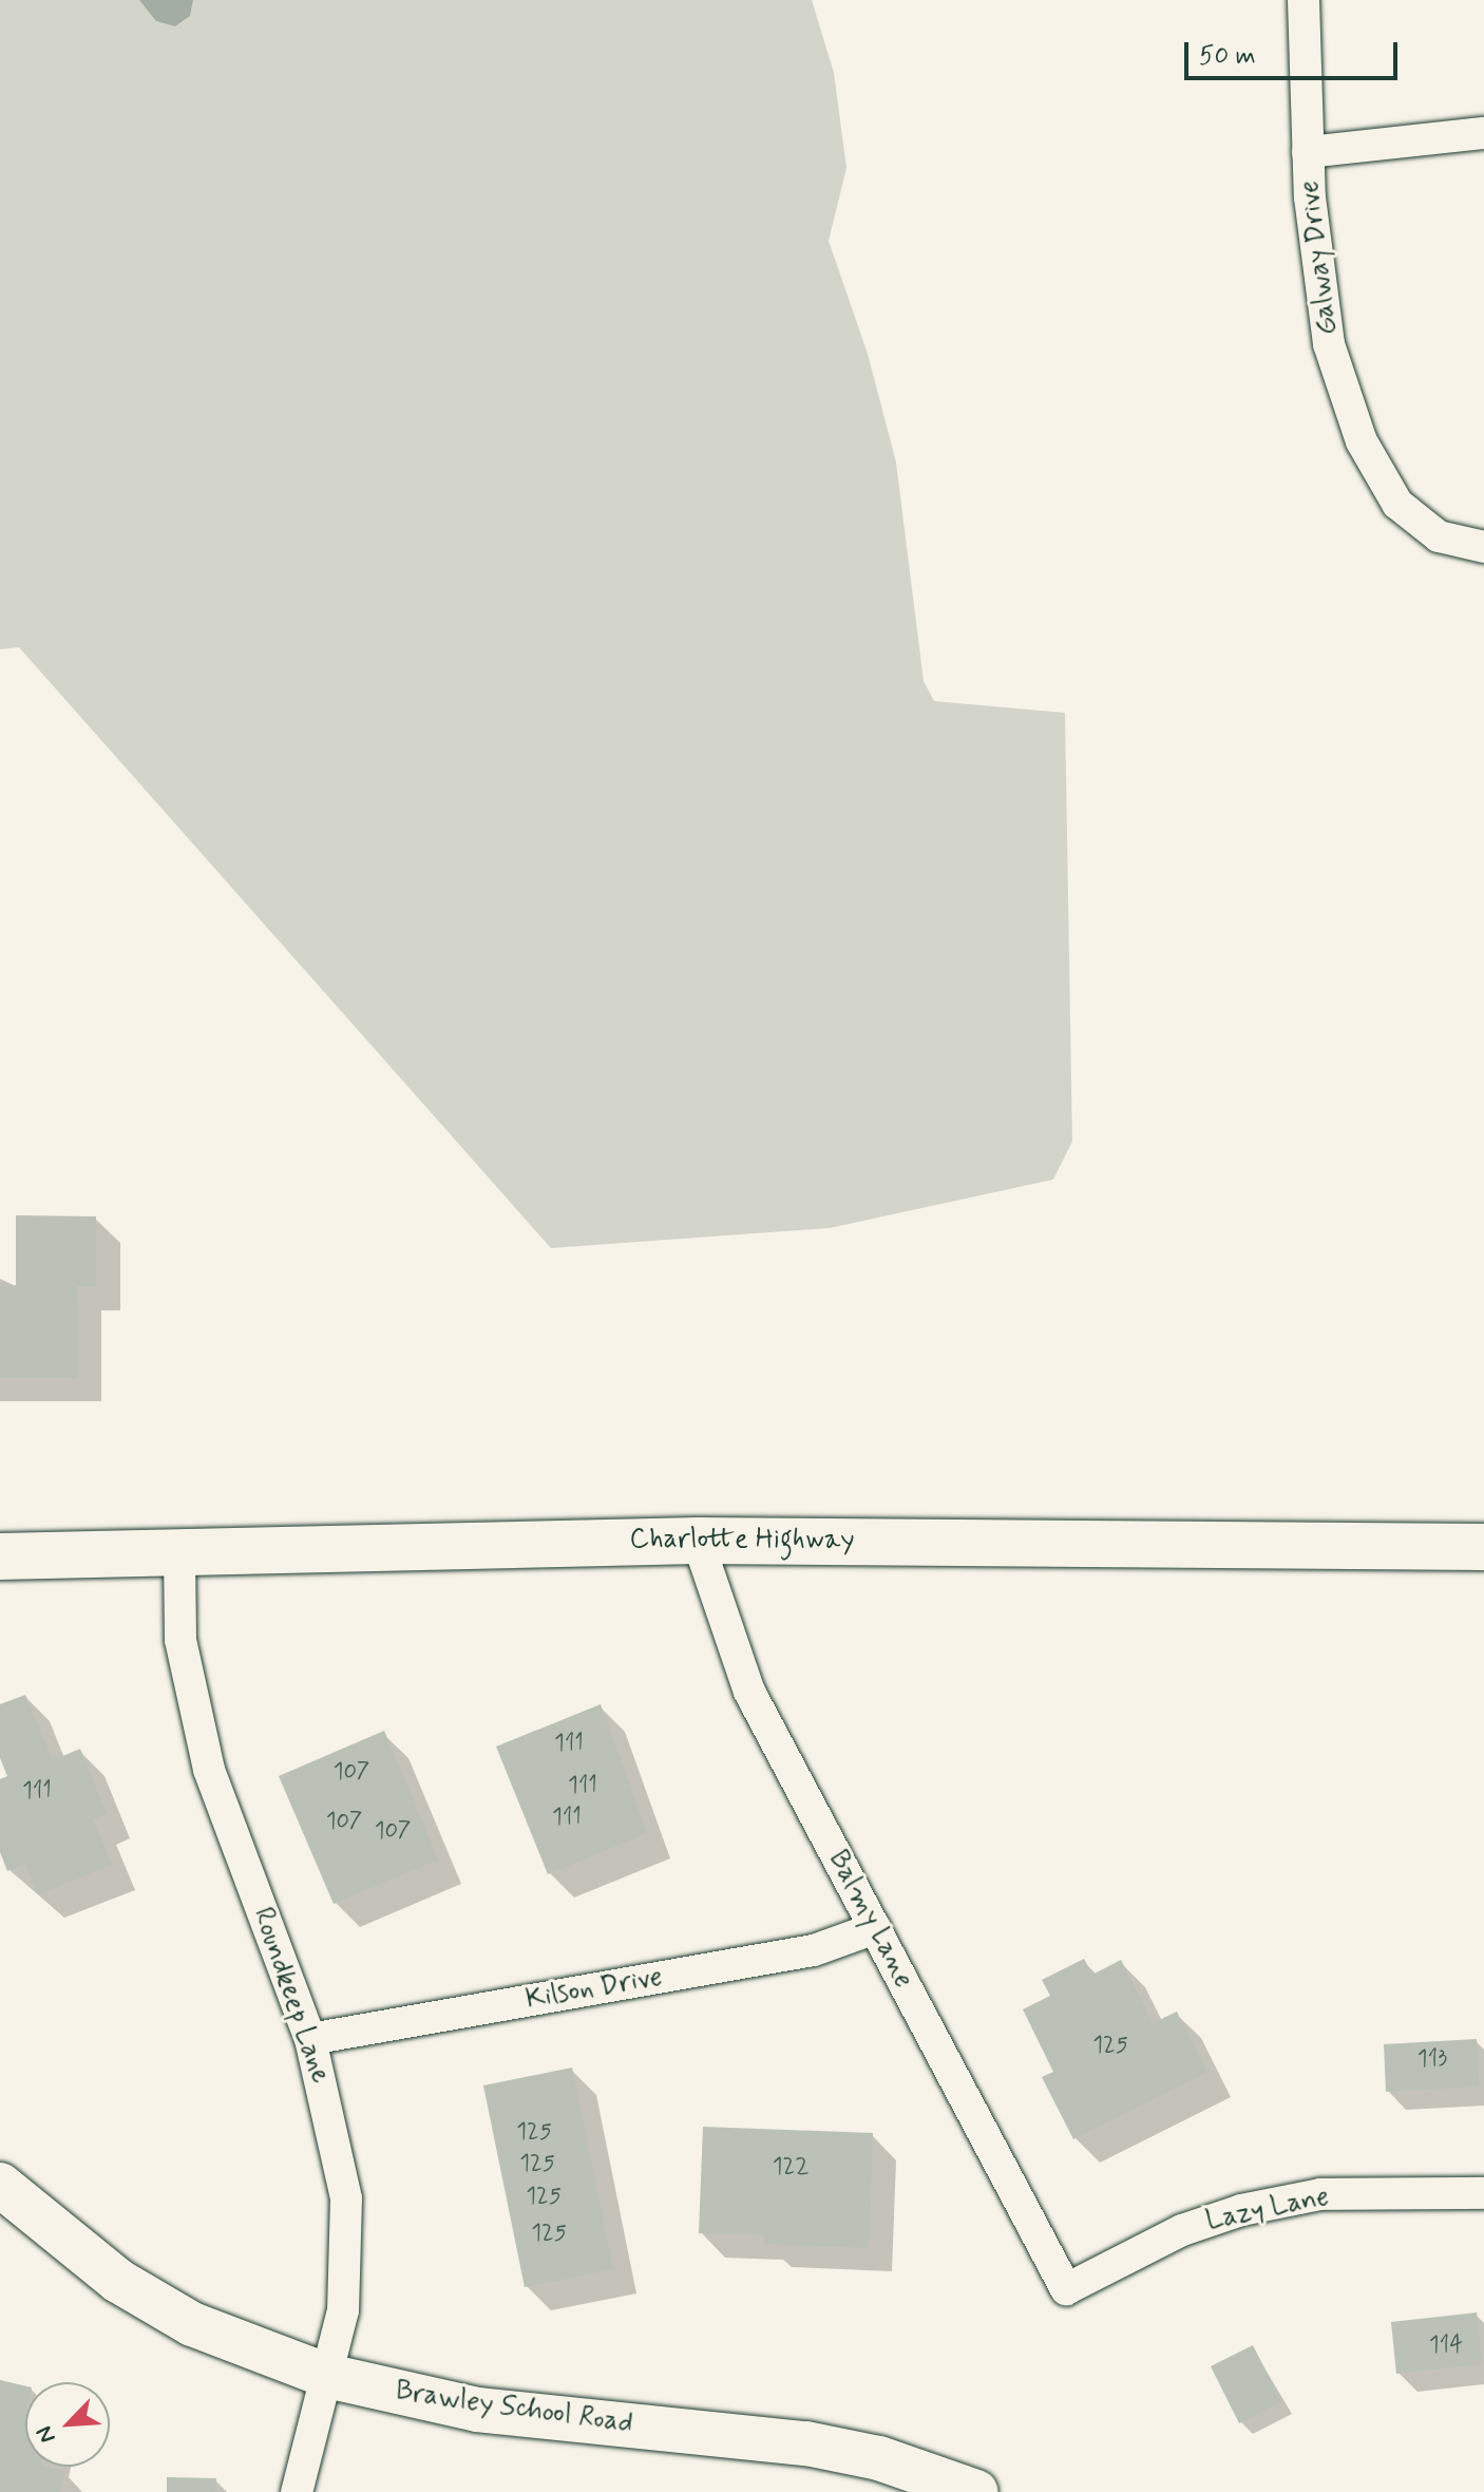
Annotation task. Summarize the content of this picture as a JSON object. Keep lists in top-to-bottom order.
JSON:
{
  "streets": {
    "main road": ["Charlotte Highway", "Brawley School Road"],
    "street": [
      "Galway Drive",
      "Balmy Lane",
      "Kilson Drive",
      "Roundkeep Lane",
      "Lazy Lane"
    ]
  },
  "crossings": [
    ["Charlotte Highway", "Balmy Lane"],
    ["Charlotte Highway", "Roundkeep Lane"],
    ["Balmy Lane", "Kilson Drive"],
    ["Balmy Lane", "Lazy Lane"],
    ["Kilson Drive", "Roundkeep Lane"],
    ["Roundkeep Lane", "Brawley School Road"]
  ],
  "house_numbers": [
    "111",
    "107",
    "111",
    "111",
    "111",
    "107",
    "107",
    "125",
    "113",
    "125",
    "125",
    "122",
    "125",
    "125",
    "114"
  ],
  "scale_bar": "50 m",
  "north": "bottom left"
}
